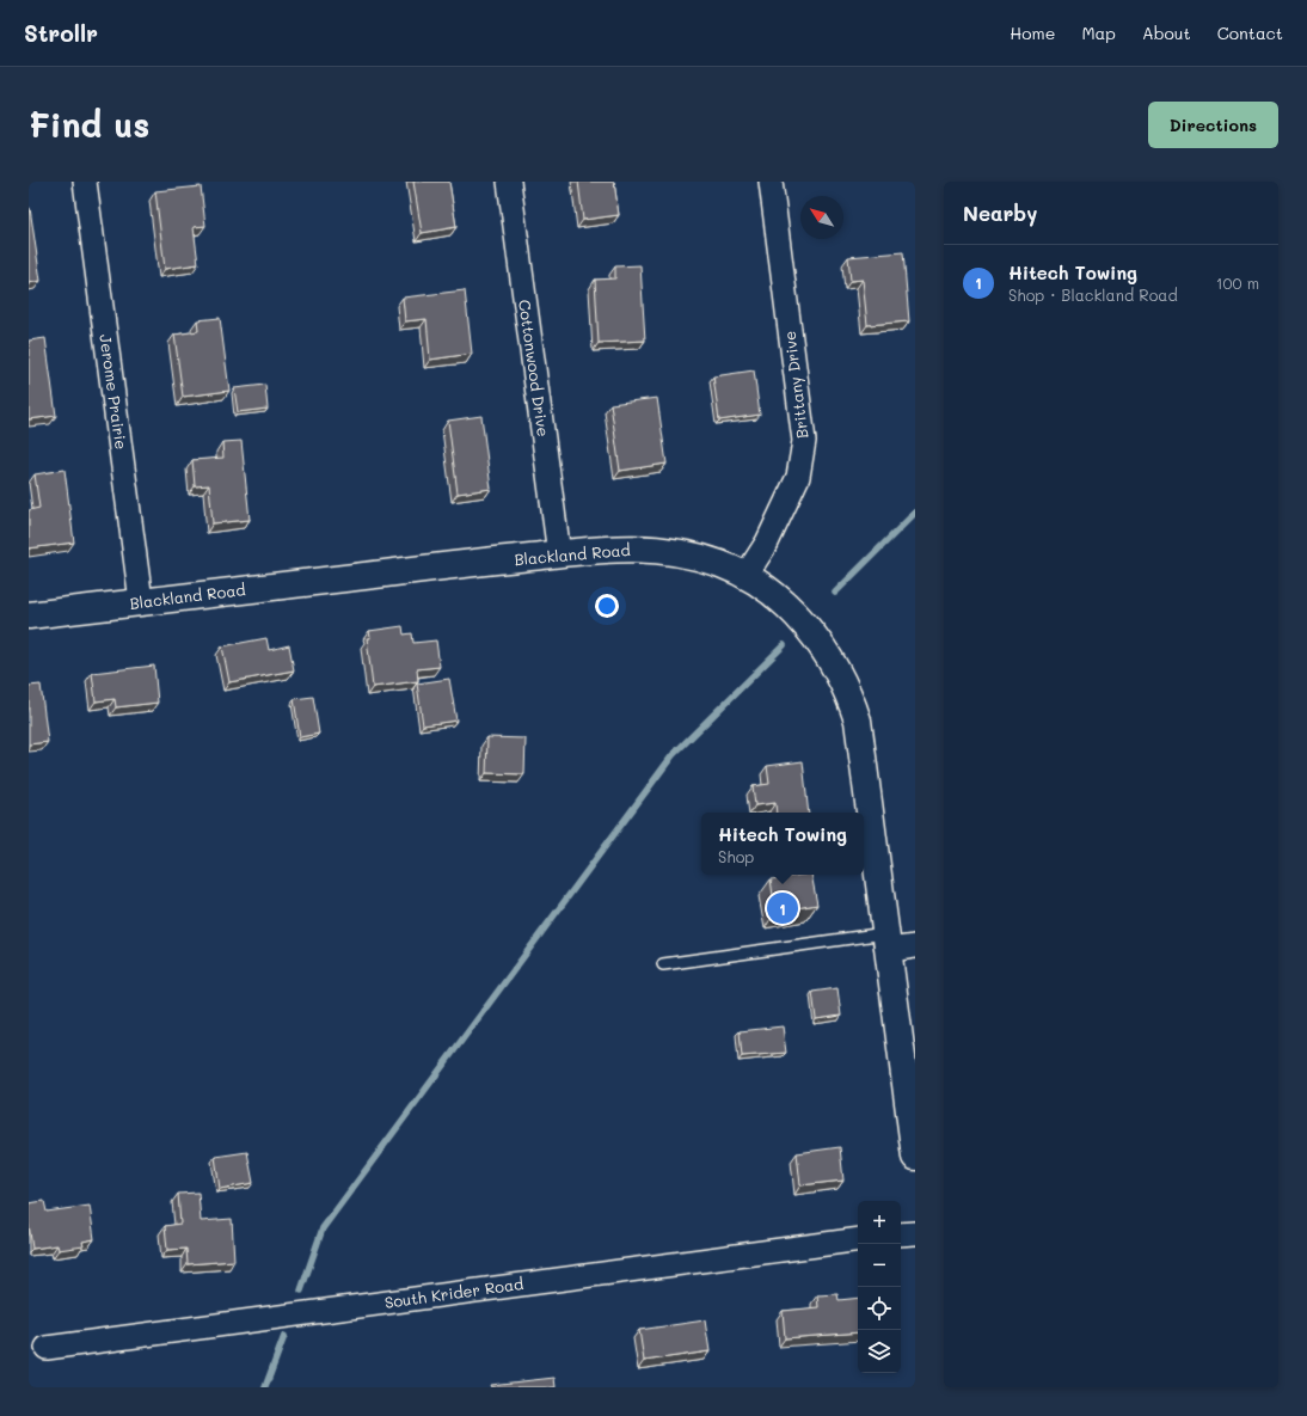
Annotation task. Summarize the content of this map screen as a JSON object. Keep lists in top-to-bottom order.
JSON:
{
  "streets": {
    "street": [
      "Cottonwood Drive",
      "Brittany Drive",
      "Jerome Prairie",
      "Blackland Road",
      "South Krider Road"
    ]
  },
  "crossings": [
    ["Cottonwood Drive", "Blackland Road"],
    ["Brittany Drive", "Blackland Road"],
    ["Jerome Prairie", "Blackland Road"]
  ],
  "north": "top left",
  "page": {
    "header": "Strollr",
    "nav": [
      "Home",
      "Map",
      "About",
      "Contact"
    ],
    "buttons": "Directions",
    "title": "Find us",
    "heading": "Nearby",
    "list": [
      {
        "mark": "1",
        "name": "Hitech Towing",
        "note": "Shop · Blackland Road",
        "value": "100 m"
      }
    ],
    "popup": ["Hitech Towing", "Shop"],
    "pins": "1",
    "map_buttons": ["+", "−"]
  }
}
